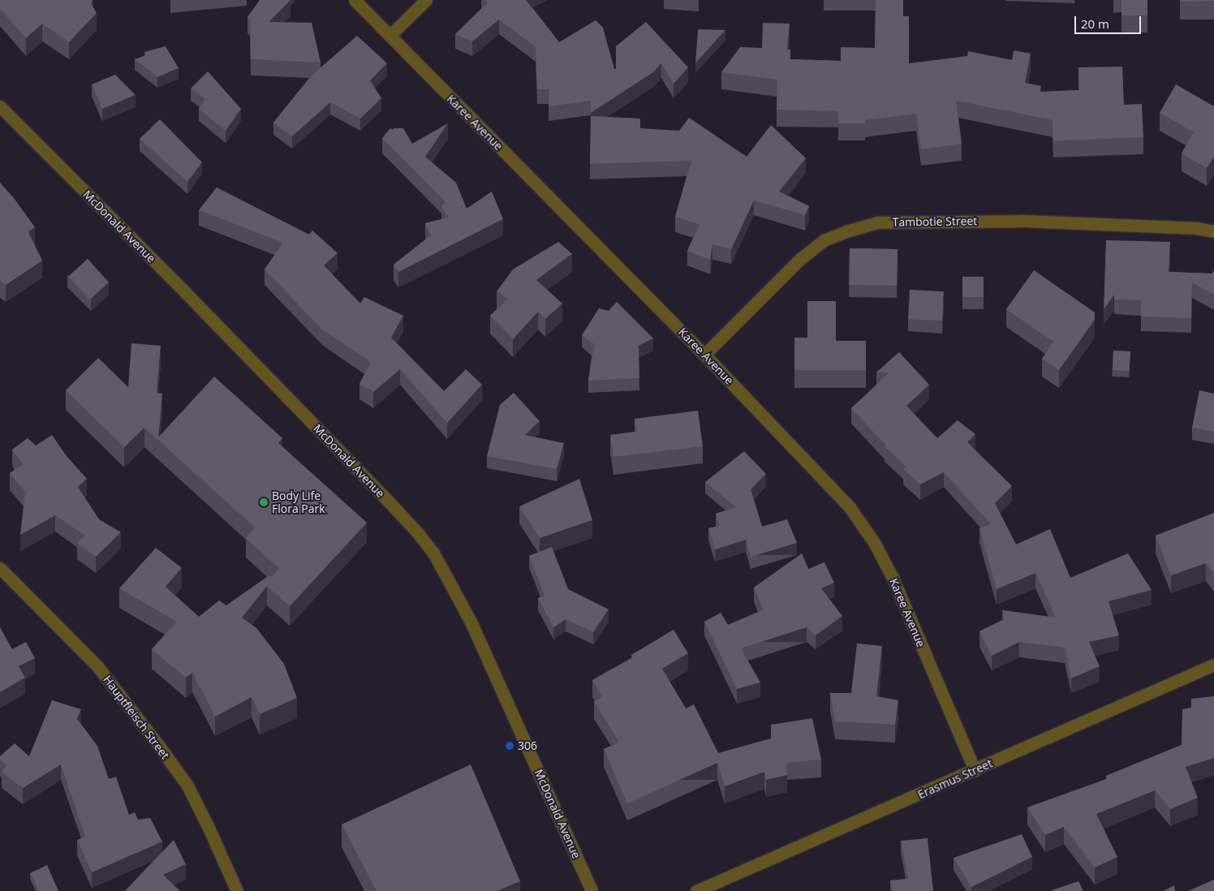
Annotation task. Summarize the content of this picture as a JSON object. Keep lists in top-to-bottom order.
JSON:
{
  "streets": {
    "street": [
      "Karee Avenue",
      "Tambotie Street",
      "McDonald Avenue",
      "Hauptfleisch Street",
      "Erasmus Street"
    ]
  },
  "crossings": [
    ["Karee Avenue", "Tambotie Street"],
    ["Karee Avenue", "Erasmus Street"]
  ],
  "places": ["Body Life Flora Park", "306"],
  "scale_bar": "20 m"
}
